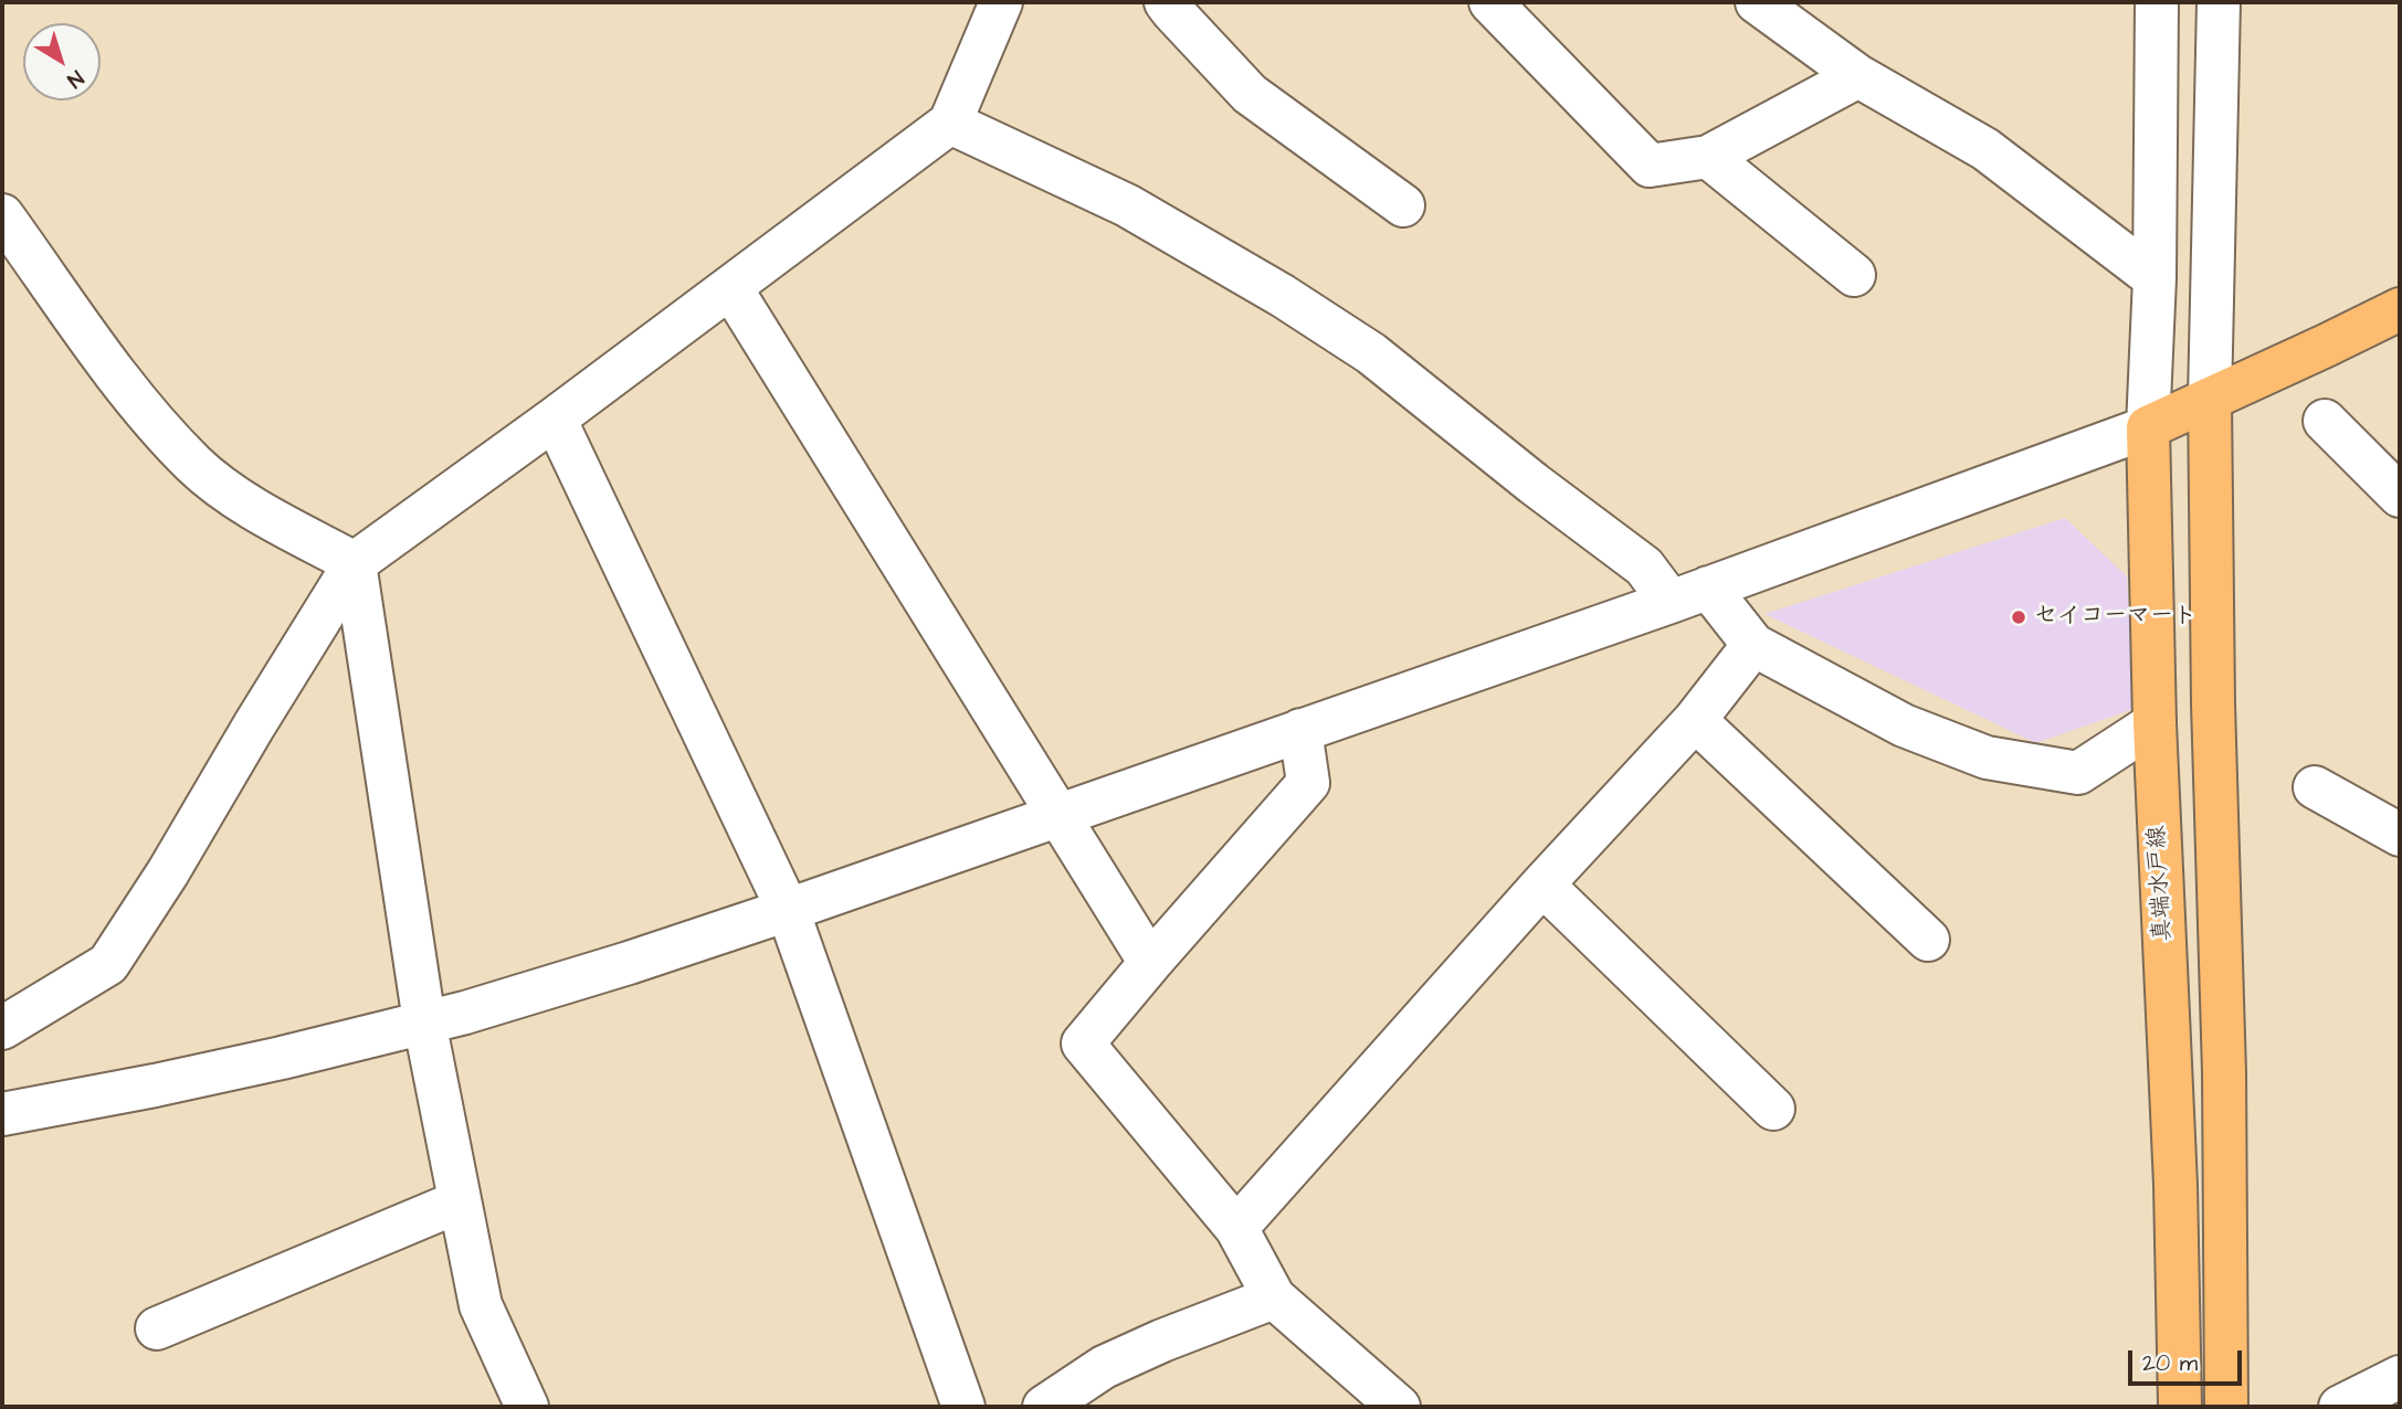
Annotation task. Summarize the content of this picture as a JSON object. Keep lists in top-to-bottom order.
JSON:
{
  "streets": {
    "main road": ["真端水戸線"]
  },
  "places": ["セイコーマート"],
  "scale_bar": "20 m",
  "north": "bottom right"
}
